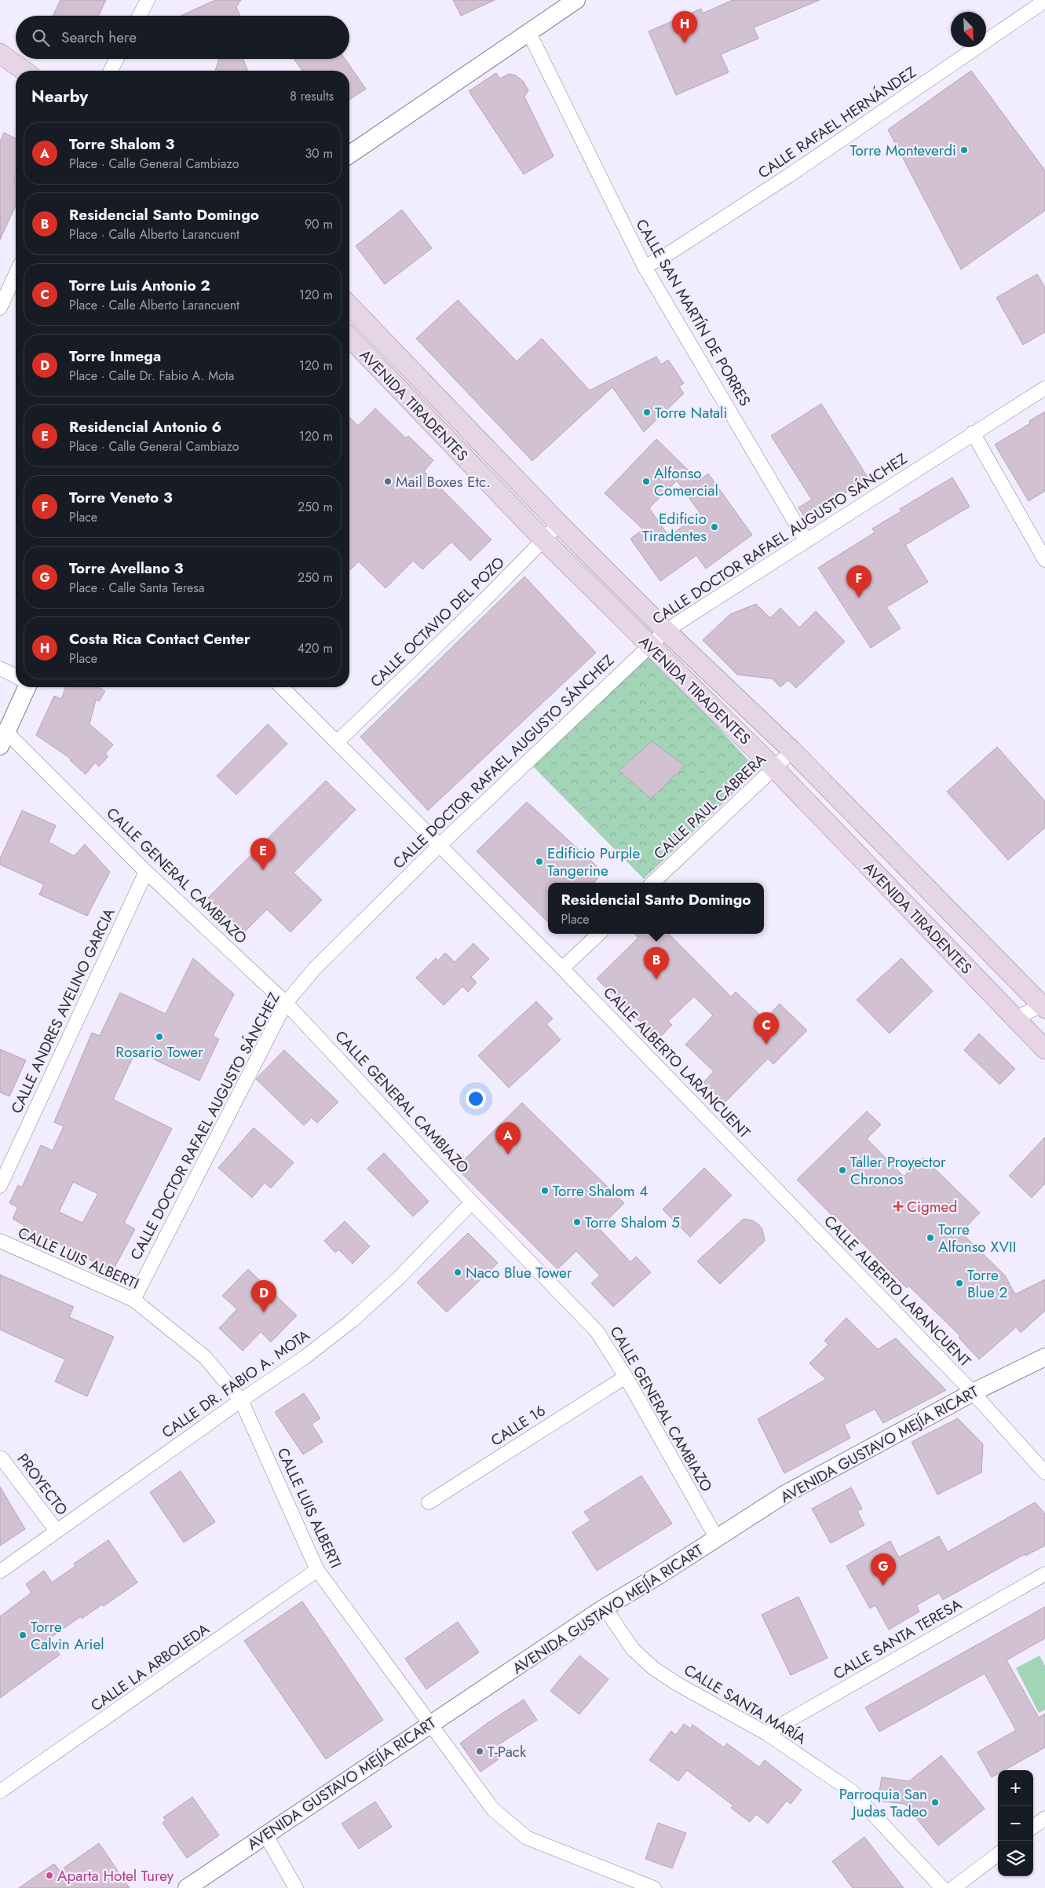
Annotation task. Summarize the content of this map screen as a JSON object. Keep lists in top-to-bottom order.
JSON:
{
  "streets": {
    "main road": ["AVENIDA TIRADENTES"],
    "street": [
      "CALLE RAFAEL HERNÁNDEZ",
      "CALLE SAN MARTÍN DE PORRES",
      "CALLE DOCTOR RAFAEL AUGUSTO SÁNCHEZ",
      "CALLE OCTAVIO DEL POZO",
      "CALLE PAUL CABRERA",
      "CALLE GENERAL CAMBIAZO",
      "CALLE ANDRES AVELINO GARCIA",
      "CALLE ALBERTO LARANCUENT",
      "CALLE LUIS ALBERTI",
      "CALLE DR. FABIO A. MOTA",
      "CALLE 16",
      "AVENIDA GUSTAVO MEJÍA RICART",
      "PROYECTO",
      "CALLE SANTA TERESA",
      "CALLE LA ARBOLEDA",
      "CALLE SANTA MARÍA"
    ]
  },
  "crossings": [
    ["CALLE RAFAEL HERNÁNDEZ", "CALLE SAN MARTÍN DE PORRES"],
    ["CALLE SAN MARTÍN DE PORRES", "CALLE DOCTOR RAFAEL AUGUSTO SÁNCHEZ"],
    ["AVENIDA TIRADENTES", "CALLE DOCTOR RAFAEL AUGUSTO SÁNCHEZ"],
    ["AVENIDA TIRADENTES", "CALLE OCTAVIO DEL POZO"],
    ["AVENIDA TIRADENTES", "CALLE PAUL CABRERA"],
    ["CALLE DOCTOR RAFAEL AUGUSTO SÁNCHEZ", "CALLE GENERAL CAMBIAZO"],
    ["CALLE DOCTOR RAFAEL AUGUSTO SÁNCHEZ", "CALLE ALBERTO LARANCUENT"],
    ["CALLE DOCTOR RAFAEL AUGUSTO SÁNCHEZ", "CALLE LUIS ALBERTI"],
    ["CALLE OCTAVIO DEL POZO", "CALLE ALBERTO LARANCUENT"],
    ["CALLE GENERAL CAMBIAZO", "CALLE ANDRES AVELINO GARCIA"],
    ["CALLE GENERAL CAMBIAZO", "CALLE DR. FABIO A. MOTA"],
    ["CALLE GENERAL CAMBIAZO", "CALLE 16"],
    ["CALLE GENERAL CAMBIAZO", "AVENIDA GUSTAVO MEJÍA RICART"],
    ["CALLE ALBERTO LARANCUENT", "AVENIDA GUSTAVO MEJÍA RICART"],
    ["CALLE LUIS ALBERTI", "CALLE DR. FABIO A. MOTA"],
    ["CALLE LUIS ALBERTI", "AVENIDA GUSTAVO MEJÍA RICART"],
    ["CALLE LUIS ALBERTI", "CALLE LA ARBOLEDA"],
    ["CALLE DR. FABIO A. MOTA", "PROYECTO"],
    ["AVENIDA GUSTAVO MEJÍA RICART", "CALLE SANTA MARÍA"],
    ["CALLE SANTA TERESA", "CALLE SANTA MARÍA"]
  ],
  "places": {
    "other": [
      "Torre Monteverdi",
      "Torre Natali",
      "Mail Boxes Etc.",
      "Alfonso Comercial",
      "Edificio Tiradentes",
      "Edificio Purple Tangerine",
      "Rosario Tower",
      "Taller Proyector Chronos",
      "Torre Shalom 4",
      "Torre Shalom 5",
      "Torre Alfonso XVII",
      "Naco Blue Tower",
      "Torre Blue 2",
      "Torre Calvin Ariel",
      "T-Pack",
      "Parroquia San Judas Tadeo",
      "Aparta Hotel Turey"
    ],
    "health": ["Cigmed"]
  },
  "north": "bottom right",
  "page": {
    "pins": [
      "H",
      "F",
      "E",
      "B",
      "C",
      "A",
      "D",
      "G"
    ],
    "search": "Search here",
    "heading": ["Nearby", "8 results"],
    "list": [
      {
        "mark": "A",
        "name": "Torre Shalom 3",
        "note": "Place · Calle General Cambiazo",
        "value": "30 m"
      },
      {
        "mark": "B",
        "name": "Residencial Santo Domingo",
        "note": "Place · Calle Alberto Larancuent",
        "value": "90 m"
      },
      {
        "mark": "C",
        "name": "Torre Luis Antonio 2",
        "note": "Place · Calle Alberto Larancuent",
        "value": "120 m"
      },
      {
        "mark": "D",
        "name": "Torre Inmega",
        "note": "Place · Calle Dr. Fabio A. Mota",
        "value": "120 m"
      },
      {
        "mark": "E",
        "name": "Residencial Antonio 6",
        "note": "Place · Calle General Cambiazo",
        "value": "120 m"
      },
      {
        "mark": "F",
        "name": "Torre Veneto 3",
        "note": "Place",
        "value": "250 m"
      },
      {
        "mark": "G",
        "name": "Torre Avellano 3",
        "note": "Place · Calle Santa Teresa",
        "value": "250 m"
      },
      {
        "mark": "H",
        "name": "Costa Rica Contact Center",
        "note": "Place",
        "value": "420 m"
      }
    ],
    "popup": ["Residencial Santo Domingo", "Place"],
    "map_buttons": ["+", "−"]
  }
}
